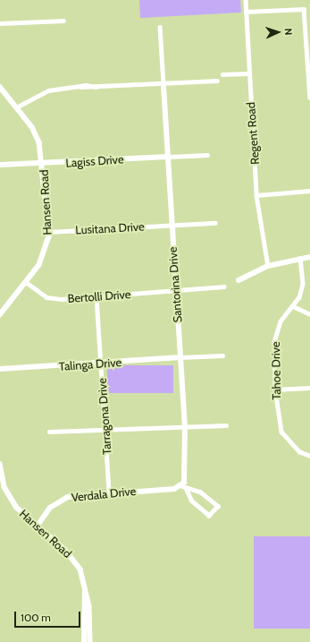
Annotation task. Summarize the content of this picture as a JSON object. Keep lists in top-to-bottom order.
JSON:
{
  "streets": {
    "street": [
      "Regent Road",
      "Lagiss Drive",
      "Hansen Road",
      "Lusitana Drive",
      "Santorina Drive",
      "Bertolli Drive",
      "Talinga Drive",
      "Tahoe Drive",
      "Tarragona Drive",
      "Verdala Drive"
    ]
  },
  "crossings": [
    ["Lagiss Drive", "Hansen Road"],
    ["Lagiss Drive", "Santorina Drive"],
    ["Hansen Road", "Lusitana Drive"],
    ["Hansen Road", "Bertolli Drive"],
    ["Hansen Road", "Verdala Drive"],
    ["Lusitana Drive", "Santorina Drive"],
    ["Santorina Drive", "Bertolli Drive"],
    ["Santorina Drive", "Talinga Drive"],
    ["Santorina Drive", "Verdala Drive"],
    ["Bertolli Drive", "Tarragona Drive"],
    ["Talinga Drive", "Tarragona Drive"],
    ["Tarragona Drive", "Verdala Drive"]
  ],
  "scale_bar": "100 m",
  "north": "right"
}
